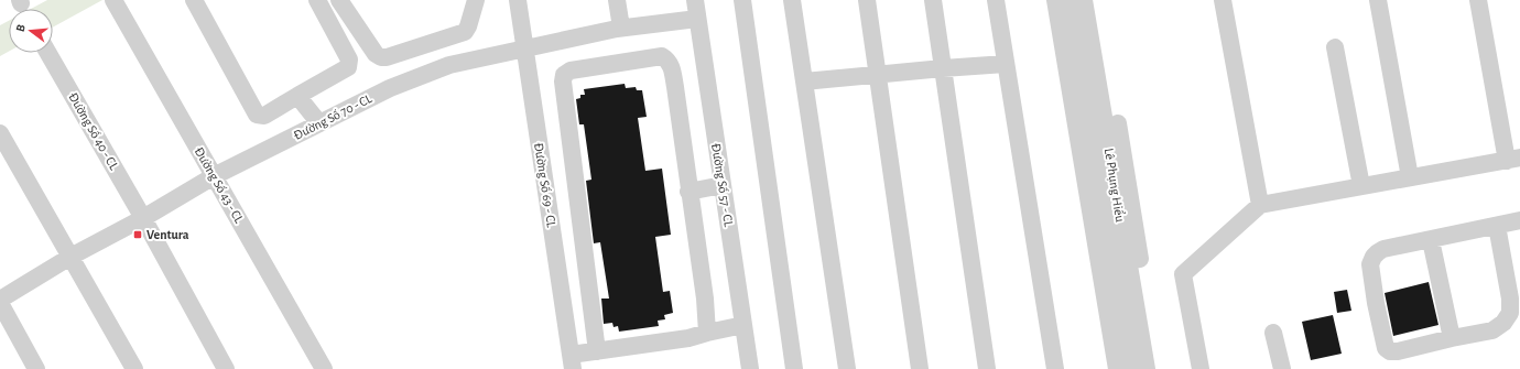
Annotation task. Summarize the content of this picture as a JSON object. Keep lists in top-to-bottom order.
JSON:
{
  "streets": {
    "street": [
      "Đường Số 70 - CL",
      "Đường Số 40 - CL",
      "Đường Số 43 - CL",
      "Đường Số 69 - CL",
      "Đường Số 57 - CL",
      "Lê Phụng Hiểu"
    ]
  },
  "crossings": [
    ["Đường Số 70 - CL", "Đường Số 40 - CL"],
    ["Đường Số 70 - CL", "Đường Số 43 - CL"],
    ["Đường Số 70 - CL", "Đường Số 69 - CL"],
    ["Đường Số 70 - CL", "Đường Số 57 - CL"]
  ],
  "places": {
    "transit": ["Ventura"]
  },
  "north": "left"
}
